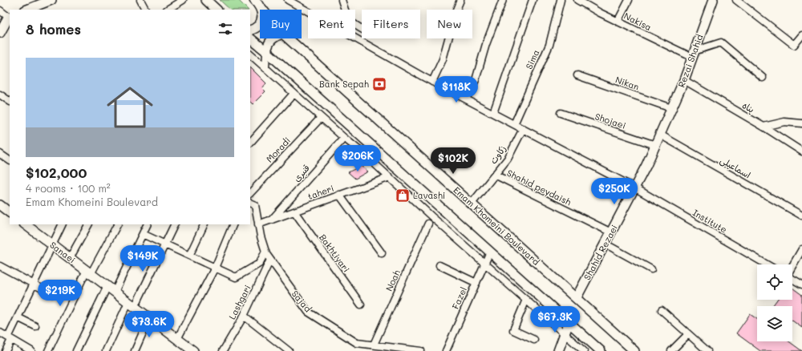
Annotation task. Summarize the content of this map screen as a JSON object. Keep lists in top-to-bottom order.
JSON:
{
  "streets": {
    "main road": [
      "Rezai Shahid",
      "Emam Khomeini Boulevard",
      "Sanaei",
      "Shahid Rezaei"
    ],
    "street": [
      "Nakisa",
      "Sima",
      "Nikan",
      "پناه",
      "Shojaei",
      "Moradi",
      "زکاوت",
      "اسماعیلی",
      "قنبری",
      "Shahid peydaish",
      "taheri",
      "Institute",
      "Bakhtiyari",
      "Noah",
      "Fazel",
      "Sajad",
      "Lashgari"
    ]
  },
  "crossings": [
    ["Nakisa", "Rezai Shahid"],
    ["Sima", "Institute"],
    ["Rezai Shahid", "Nikan"],
    ["Rezai Shahid", "پناه"],
    ["Rezai Shahid", "اسماعیلی"],
    ["Rezai Shahid", "Shahid Rezaei"],
    ["Shojaei", "Shahid Rezaei"],
    ["زکاوت", "Shahid peydaish"],
    ["زکاوت", "Institute"],
    ["زکاوت", "Emam Khomeini Boulevard"],
    ["اسماعیلی", "Shahid Rezaei"],
    ["قنبری", "taheri"],
    ["Shahid peydaish", "Shahid Rezaei"],
    ["taheri", "Bakhtiyari"],
    ["taheri", "Sajad"],
    ["Institute", "Shahid Rezaei"],
    ["Emam Khomeini Boulevard", "Shahid Rezaei"],
    ["Noah", "Sajad"],
    ["Sajad", "Lashgari"]
  ],
  "places": {
    "bank": ["Bank Sepah"],
    "shop": ["Lavashi"]
  },
  "page": {
    "chip": [
      "Buy",
      "Rent",
      "Filters",
      "New"
    ],
    "heading": "8 homes",
    "list": [
      {
        "name": "$102,000",
        "note": "4 rooms · 100 m² · Emam Khomeini Boulevard"
      }
    ],
    "price": [
      "$118K",
      "$206K",
      "$102K",
      "$250K",
      "$149K",
      "$219K",
      "$67.3K",
      "$73.6K"
    ]
  }
}
